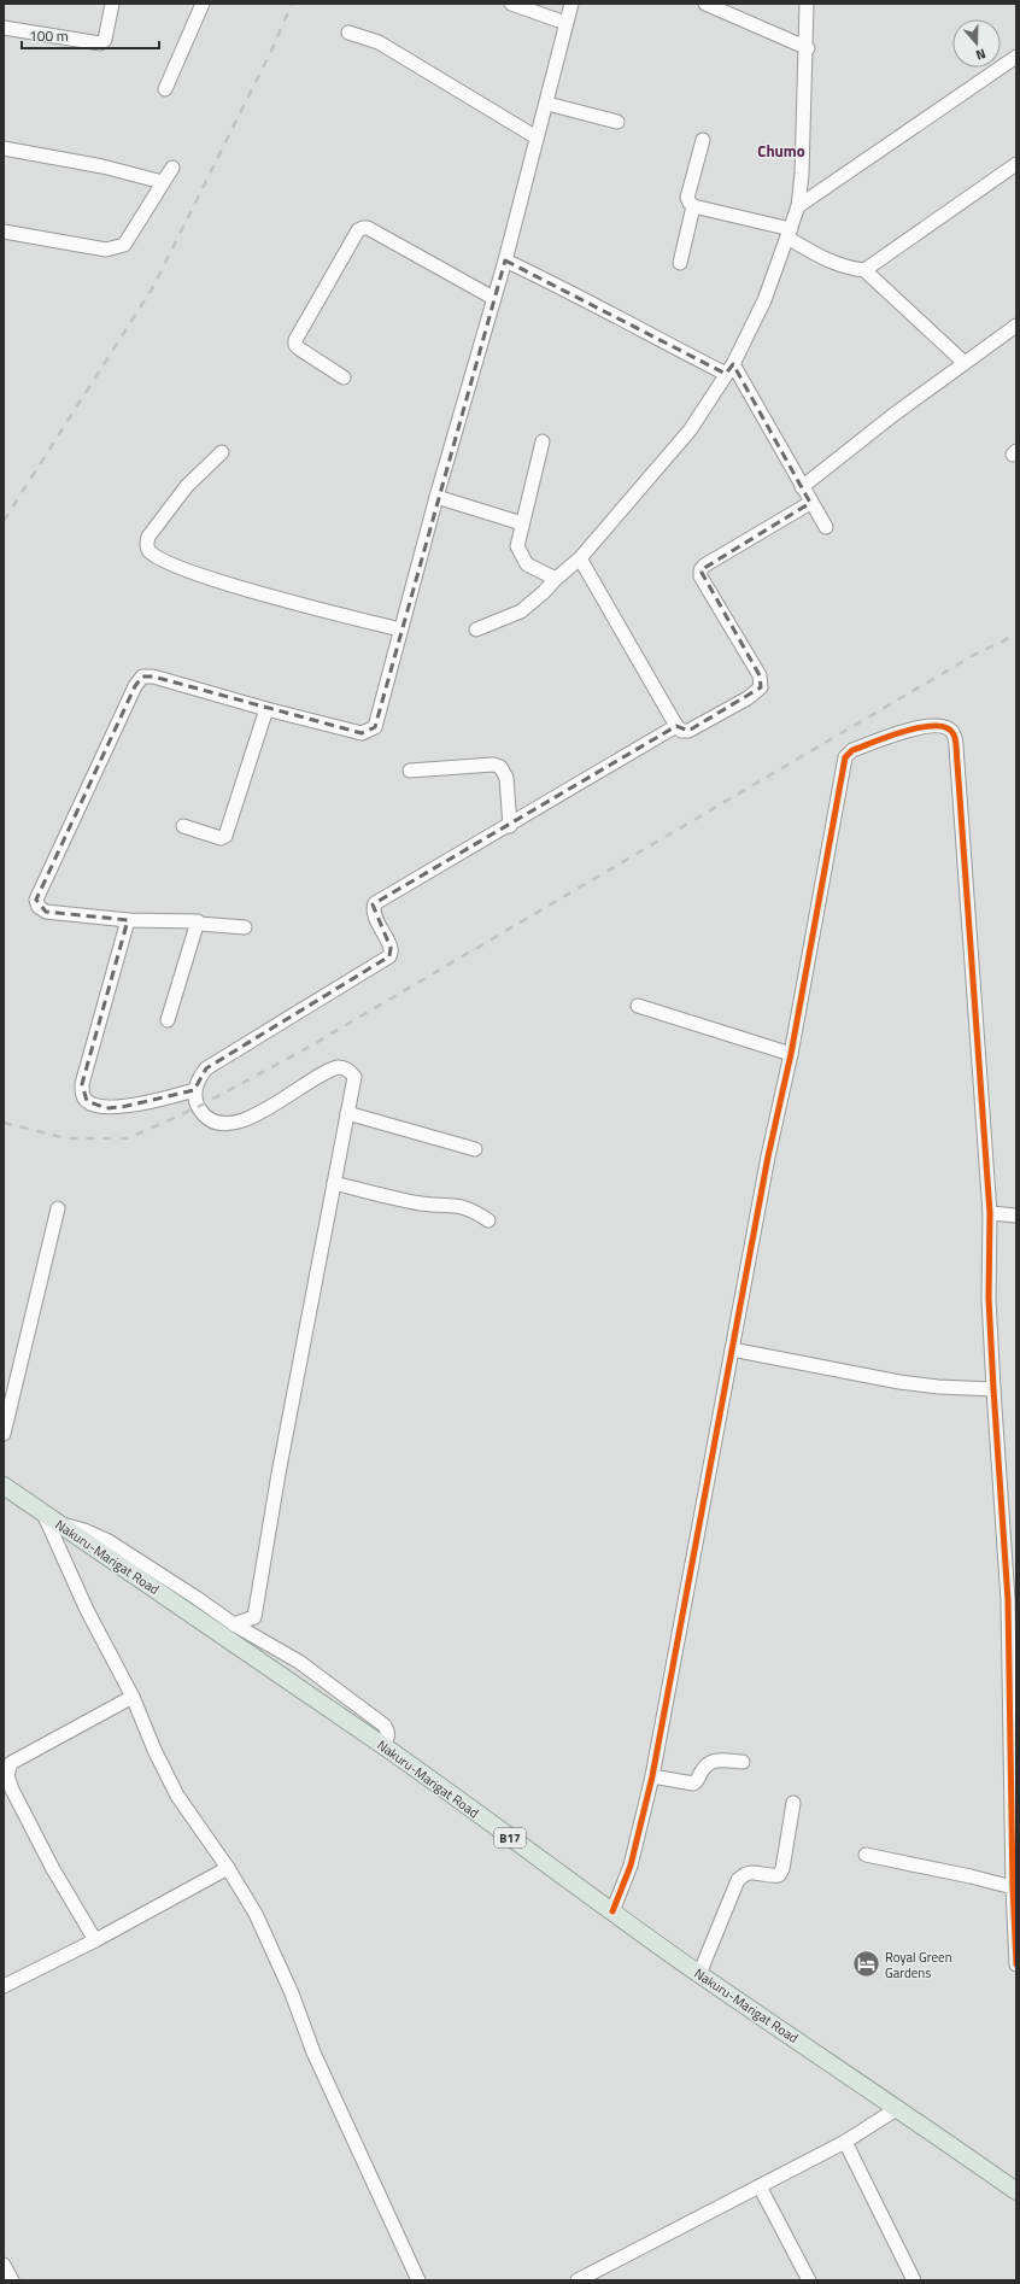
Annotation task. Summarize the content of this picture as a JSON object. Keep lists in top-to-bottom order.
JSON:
{
  "streets": {
    "main road": ["Nakuru-Marigat Road", "B17"]
  },
  "districts": ["Chumo"],
  "places": {
    "hotel": ["Royal Green Gardens"]
  },
  "scale_bar": "100 m",
  "north": "bottom"
}
